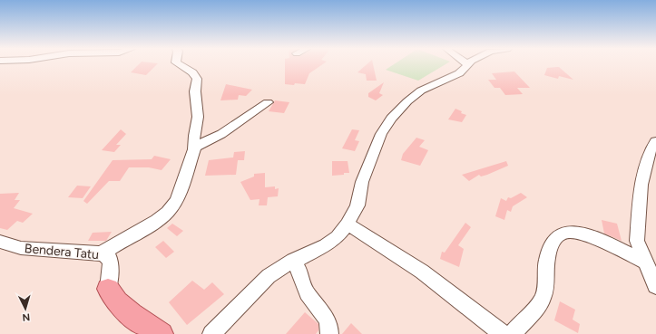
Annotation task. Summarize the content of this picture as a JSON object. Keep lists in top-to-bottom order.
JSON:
{
  "streets": {
    "main road": ["Bendera Tatu"]
  },
  "north": "bottom"
}
